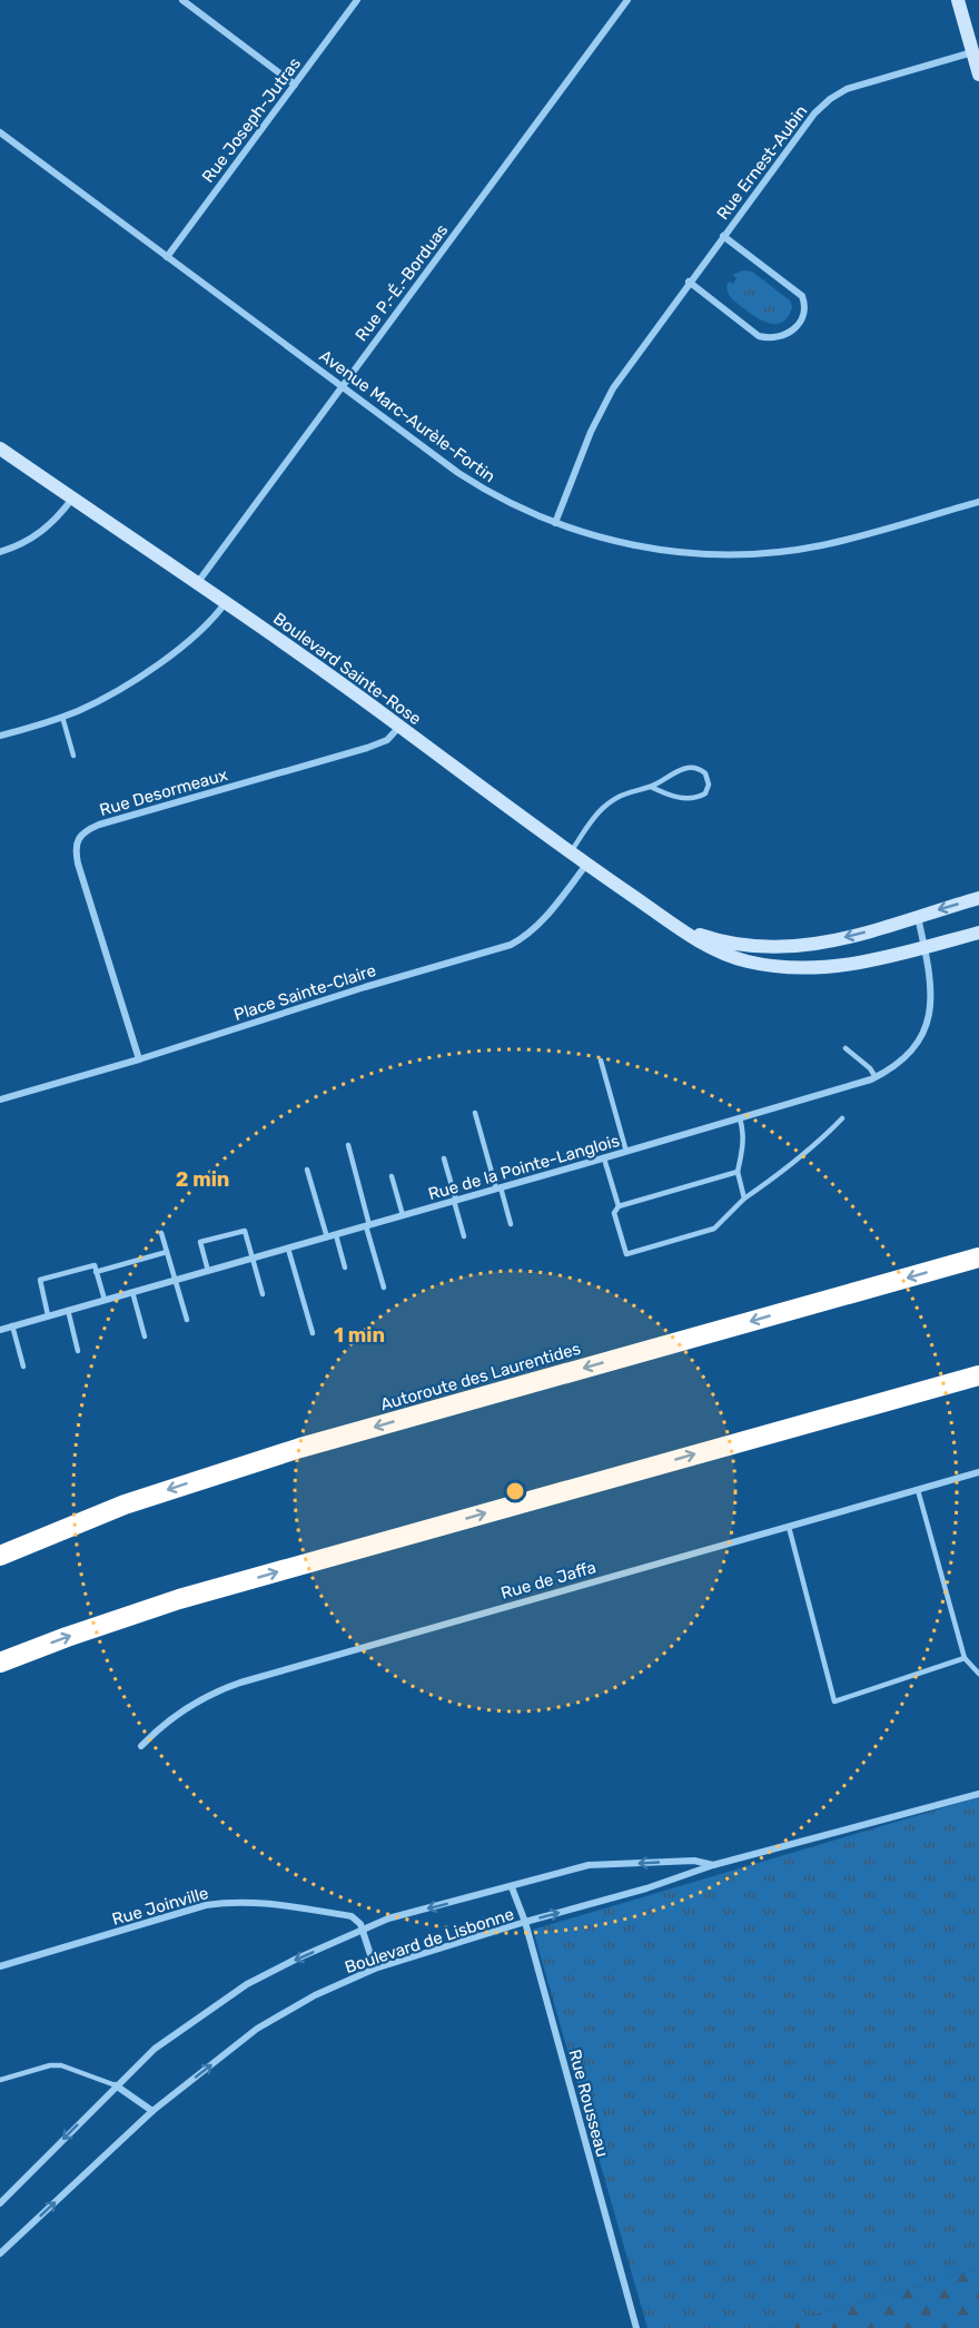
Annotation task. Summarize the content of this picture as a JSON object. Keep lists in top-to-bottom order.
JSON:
{
  "streets": {
    "highway": ["Autoroute des Laurentides"],
    "street": [
      "Rue Joseph-Jutras",
      "Rue Ernest-Aubin",
      "Rue P.-É.-Borduas",
      "Avenue Marc-Aurèle-Fortin",
      "Boulevard Sainte-Rose",
      "Rue Desormeaux",
      "Place Sainte-Claire",
      "Rue de la Pointe-Langlois",
      "Rue de Jaffa",
      "Rue Joinville",
      "Boulevard de Lisbonne",
      "Rue Rousseau"
    ]
  },
  "crossings": [
    ["Rue Joseph-Jutras", "Avenue Marc-Aurèle-Fortin"],
    ["Rue Ernest-Aubin", "Avenue Marc-Aurèle-Fortin"],
    ["Rue P.-É.-Borduas", "Avenue Marc-Aurèle-Fortin"],
    ["Rue P.-É.-Borduas", "Boulevard Sainte-Rose"],
    ["Boulevard Sainte-Rose", "Rue Desormeaux"],
    ["Boulevard Sainte-Rose", "Place Sainte-Claire"],
    ["Boulevard Sainte-Rose", "Rue de la Pointe-Langlois"],
    ["Rue Desormeaux", "Place Sainte-Claire"],
    ["Rue Joinville", "Boulevard de Lisbonne"],
    ["Boulevard de Lisbonne", "Rue Rousseau"]
  ],
  "rings": ["2 min", "1 min"]
}
